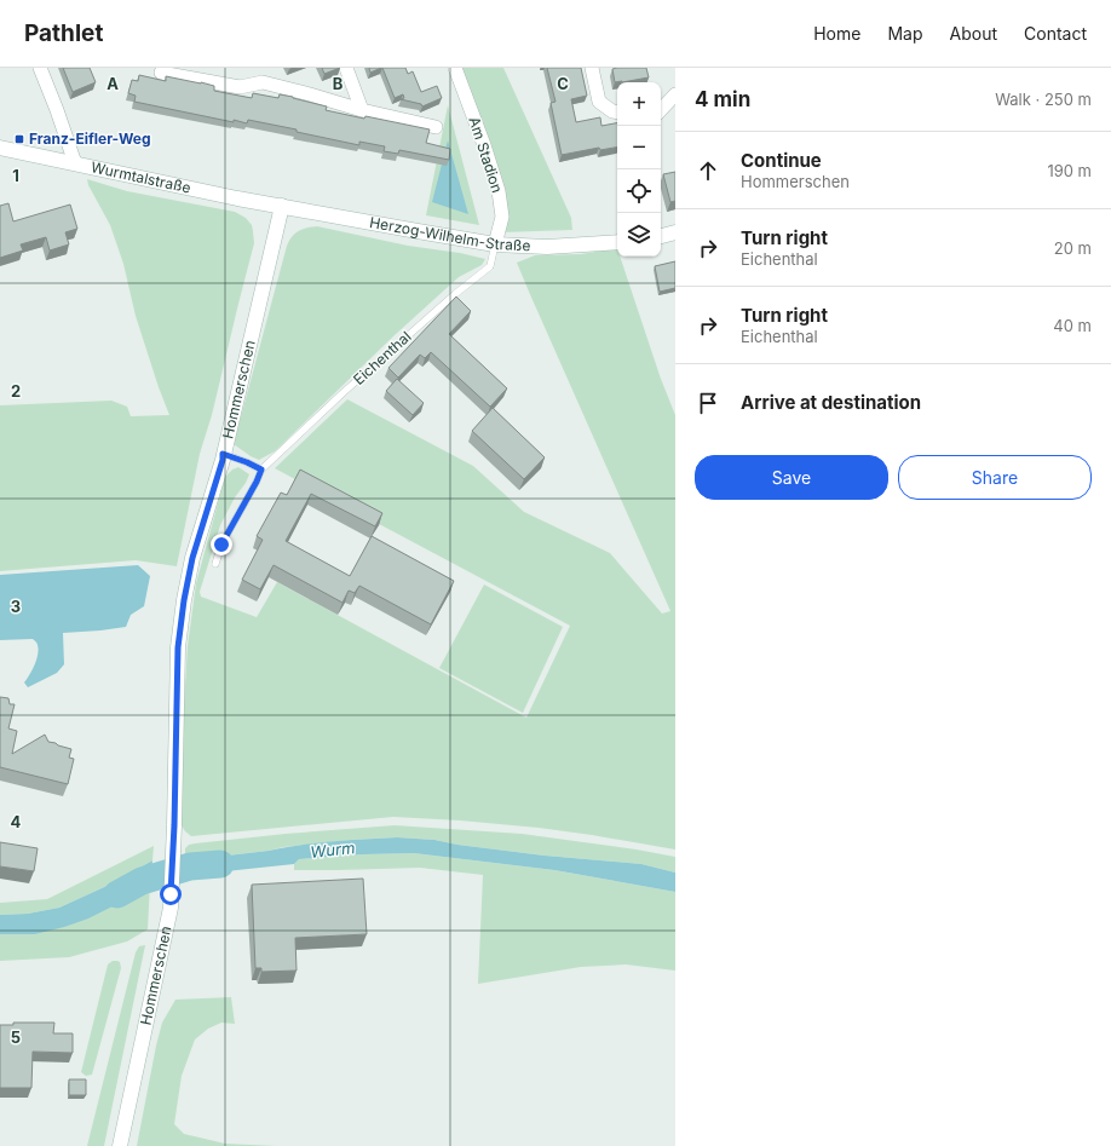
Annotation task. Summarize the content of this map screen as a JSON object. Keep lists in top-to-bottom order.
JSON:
{
  "streets": {
    "main road": ["Wurmtalstraße", "Herzog-Wilhelm-Straße", "Hommerschen"],
    "street": ["Am Stadion"],
    "lane": ["Eichenthal"]
  },
  "crossings": [
    ["Am Stadion", "Herzog-Wilhelm-Straße"],
    ["Am Stadion", "Eichenthal"],
    ["Wurmtalstraße", "Herzog-Wilhelm-Straße"],
    ["Wurmtalstraße", "Hommerschen"],
    ["Herzog-Wilhelm-Straße", "Eichenthal"],
    ["Herzog-Wilhelm-Straße", "Hommerschen"]
  ],
  "water": ["Wurm"],
  "places": {
    "transit": ["Franz-Eifler-Weg"]
  },
  "page": {
    "header": "Pathlet",
    "nav": [
      "Home",
      "Map",
      "About",
      "Contact"
    ],
    "heading": ["4 min", "Walk · 250 m"],
    "map_buttons": ["+", "−"],
    "list": [
      ["Continue", "Hommerschen", "190 m"],
      ["Turn right", "Eichenthal", "20 m"],
      ["Turn right", "Eichenthal", "40 m"],
      "Arrive at destination"
    ],
    "buttons": ["Save", "Share"]
  },
  "grid": {
    "columns": ["A", "B", "C"],
    "rows": [
      "1",
      "2",
      "3",
      "4",
      "5"
    ]
  }
}
